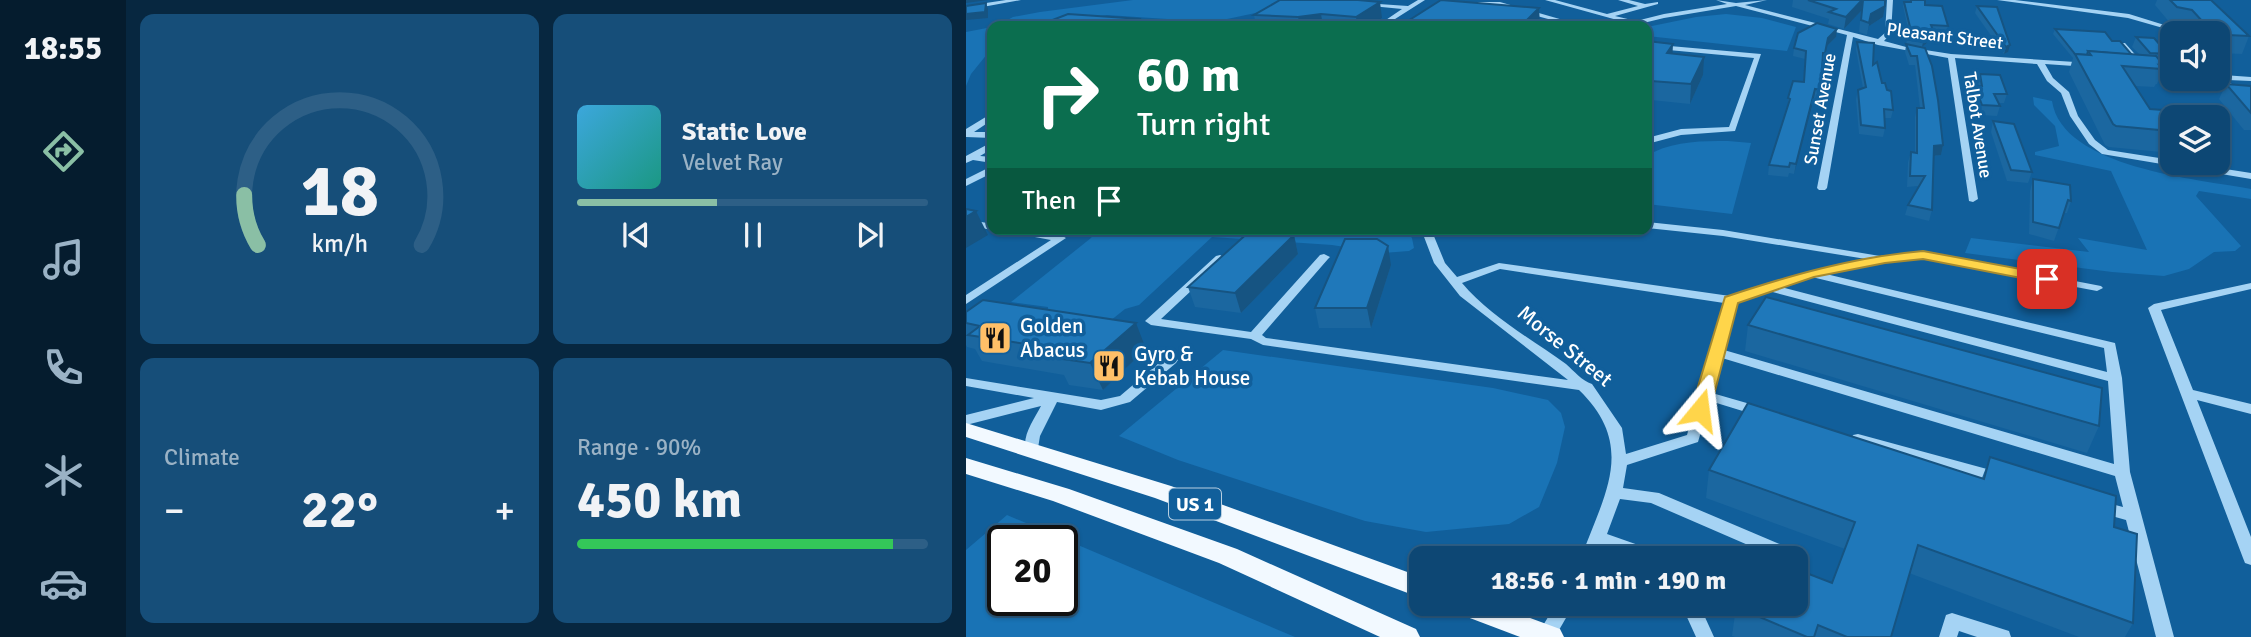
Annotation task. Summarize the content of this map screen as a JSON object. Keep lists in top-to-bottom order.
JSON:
{
  "streets": {
    "main road": ["US 1"],
    "street": [
      "Pleasant Street",
      "Sunset Avenue",
      "Talbot Avenue",
      "Morse Street"
    ]
  },
  "crossings": [
    ["Pleasant Street", "Sunset Avenue"],
    ["Pleasant Street", "Talbot Avenue"]
  ],
  "places": {
    "restaurant": ["Golden Abacus", "Gyro & Kebab House"]
  },
  "page": {
    "tabs": "18:55",
    "turn": ["60 m", "Turn right"],
    "song": ["Static Love", "Velvet Ray"],
    "then": "Then",
    "tile": [
      "Climate",
      ["Range · 90%", "450 km"]
    ],
    "heat": ["−", "22°", "+"],
    "limit": "20",
    "trip": "18:56 · 1 min · 190 m",
    "gauge": ["18", "km/h"]
  }
}
